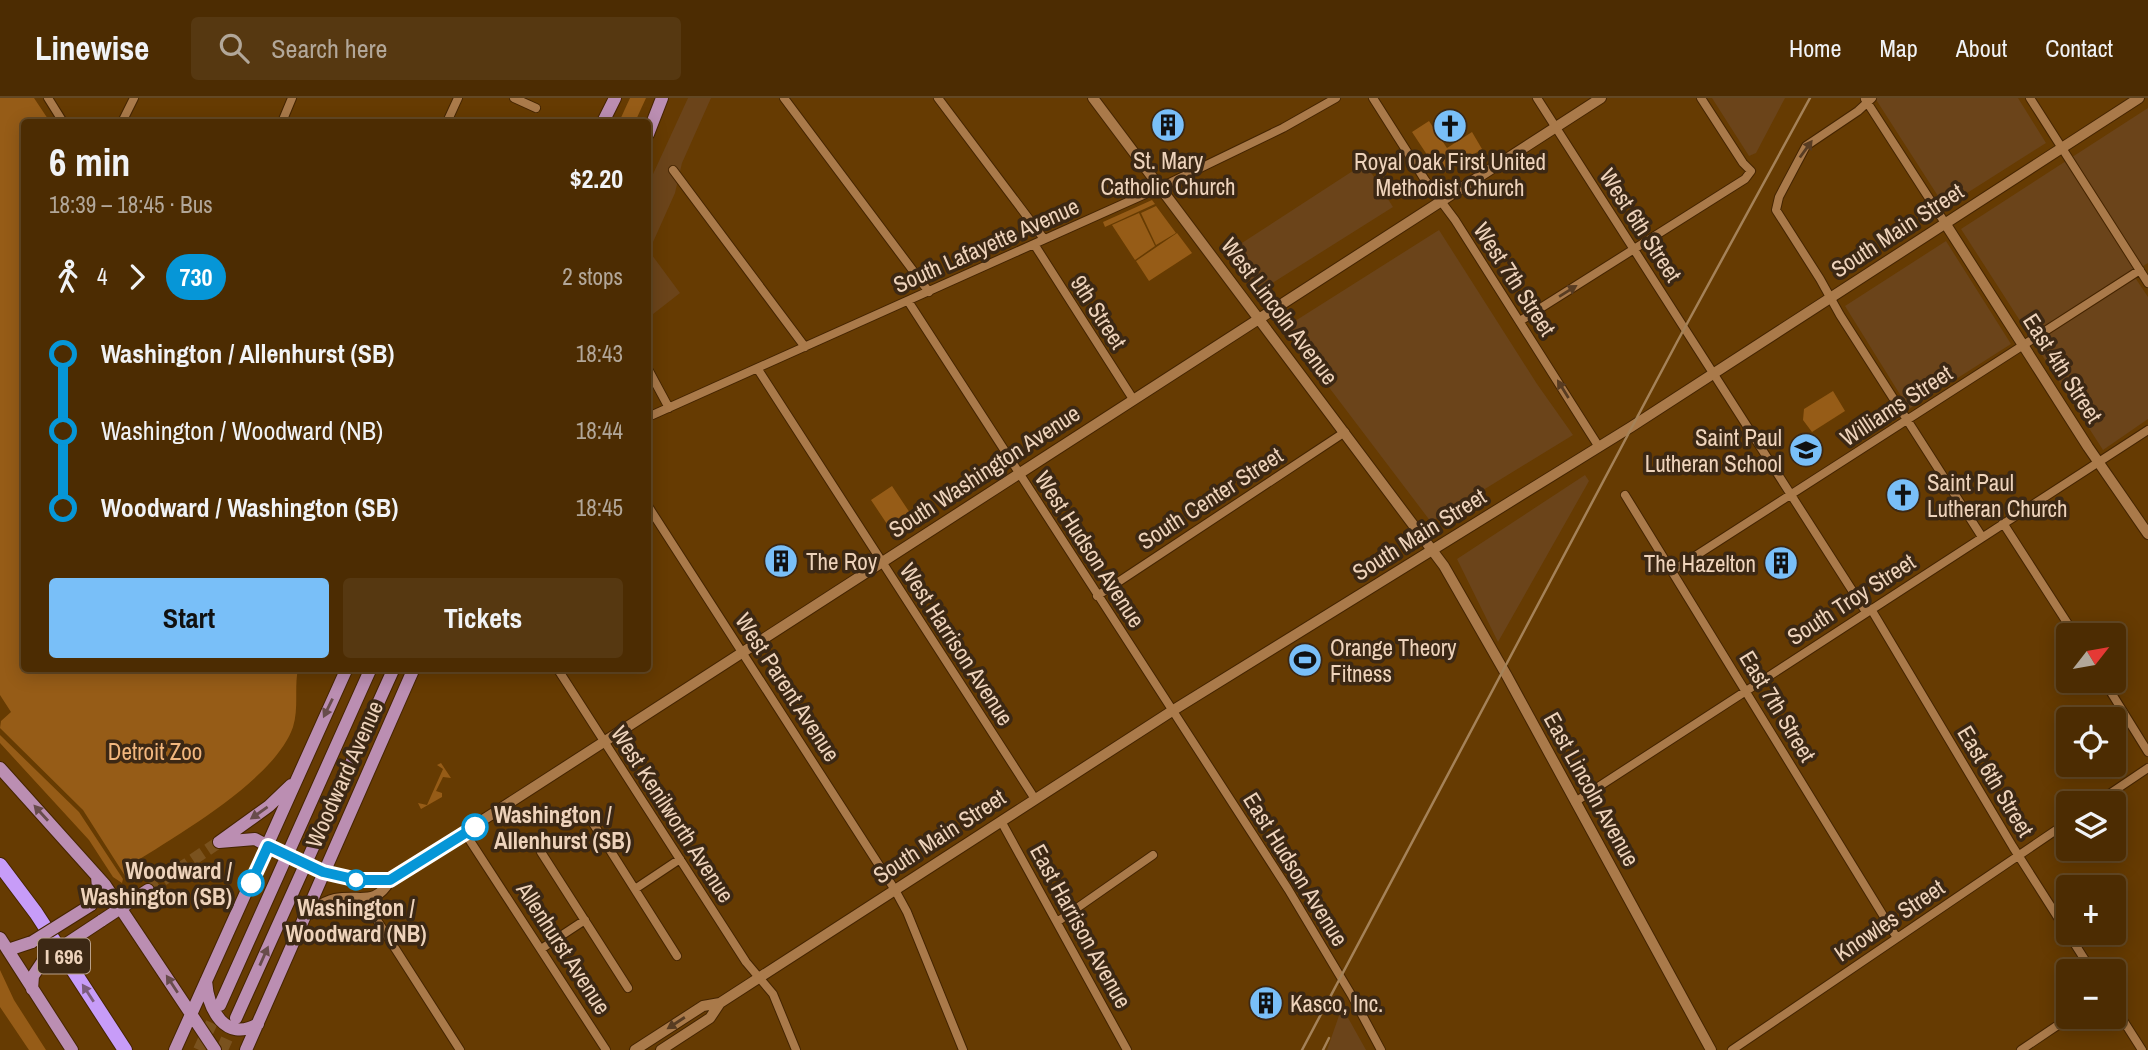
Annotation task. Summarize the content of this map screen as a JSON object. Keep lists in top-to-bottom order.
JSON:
{
  "streets": {
    "highway": ["I 696"],
    "main road": [
      "South Main Street",
      "West Lincoln Avenue",
      "East 4th Street",
      "South Washington Avenue",
      "Woodward Avenue",
      "East Lincoln Avenue"
    ],
    "street": [
      "West 6th Street",
      "South Lafayette Avenue",
      "West 7th Street",
      "9th Street",
      "Williams Street",
      "South Center Street",
      "West Hudson Avenue",
      "South Troy Street",
      "West Harrison Avenue",
      "West Parent Avenue",
      "East 7th Street",
      "East 6th Street",
      "West Kenilworth Avenue",
      "East Hudson Avenue",
      "Knowles Street",
      "East Harrison Avenue",
      "Allenhurst Avenue"
    ]
  },
  "crossings": [
    ["West 6th Street", "South Main Street"],
    ["West 6th Street", "South Washington Avenue"],
    ["West 6th Street", "East 6th Street"],
    ["South Main Street", "West 7th Street"],
    ["South Main Street", "West Lincoln Avenue"],
    ["South Main Street", "East 4th Street"],
    ["South Main Street", "West Hudson Avenue"],
    ["South Main Street", "West Harrison Avenue"],
    ["South Main Street", "West Parent Avenue"],
    ["South Main Street", "East 6th Street"],
    ["South Main Street", "East Lincoln Avenue"],
    ["South Main Street", "West Kenilworth Avenue"],
    ["South Main Street", "East Hudson Avenue"],
    ["South Main Street", "East Harrison Avenue"],
    ["South Lafayette Avenue", "West Lincoln Avenue"],
    ["South Lafayette Avenue", "9th Street"],
    ["South Lafayette Avenue", "West Hudson Avenue"],
    ["South Lafayette Avenue", "West Harrison Avenue"],
    ["West 7th Street", "South Washington Avenue"],
    ["West Lincoln Avenue", "South Washington Avenue"],
    ["West Lincoln Avenue", "South Center Street"],
    ["West Lincoln Avenue", "East Lincoln Avenue"],
    ["9th Street", "South Washington Avenue"],
    ["East 4th Street", "Williams Street"],
    ["East 4th Street", "South Troy Street"],
    ["Williams Street", "East 7th Street"],
    ["Williams Street", "East 6th Street"],
    ["South Washington Avenue", "West Hudson Avenue"],
    ["South Washington Avenue", "West Harrison Avenue"],
    ["South Washington Avenue", "West Parent Avenue"],
    ["South Washington Avenue", "West Kenilworth Avenue"],
    ["South Washington Avenue", "Allenhurst Avenue"],
    ["South Center Street", "West Hudson Avenue"],
    ["West Hudson Avenue", "East Hudson Avenue"],
    ["South Troy Street", "East 7th Street"],
    ["South Troy Street", "East 6th Street"],
    ["South Troy Street", "East Lincoln Avenue"],
    ["East 7th Street", "Knowles Street"],
    ["East 6th Street", "Knowles Street"]
  ],
  "one_way": ["West 7th Street"],
  "parks": ["Detroit Zoo"],
  "places": {
    "building": [
      "St. Mary Catholic Church",
      "The Roy",
      "The Hazelton",
      "Kasco, Inc."
    ],
    "church": ["Royal Oak First United Methodist Church", "Saint Paul Lutheran Church"],
    "school or university": ["Saint Paul Lutheran School"],
    "sports": ["Orange Theory Fitness"],
    "other": ["Washington / Allenhurst (SB)", "Washington / Woodward (NB)", "Woodward / Washington (SB)"]
  },
  "lines": ["bus line 730"],
  "north": "top right",
  "page": {
    "header": "Linewise",
    "search": "Search here",
    "nav": [
      "Home",
      "Map",
      "About",
      "Contact"
    ],
    "heading": ["6 min", "18:39 – 18:45 · Bus", "$2.20"],
    "legs": ["4", "730", "2 stops"],
    "list": [
      {
        "name": "Washington / Allenhurst (SB)",
        "value": "18:43"
      },
      {
        "name": "Washington / Woodward (NB)",
        "value": "18:44"
      },
      {
        "name": "Woodward / Washington (SB)",
        "value": "18:45"
      }
    ],
    "buttons": ["Start", "Tickets"],
    "map_buttons": ["+", "−"]
  }
}
